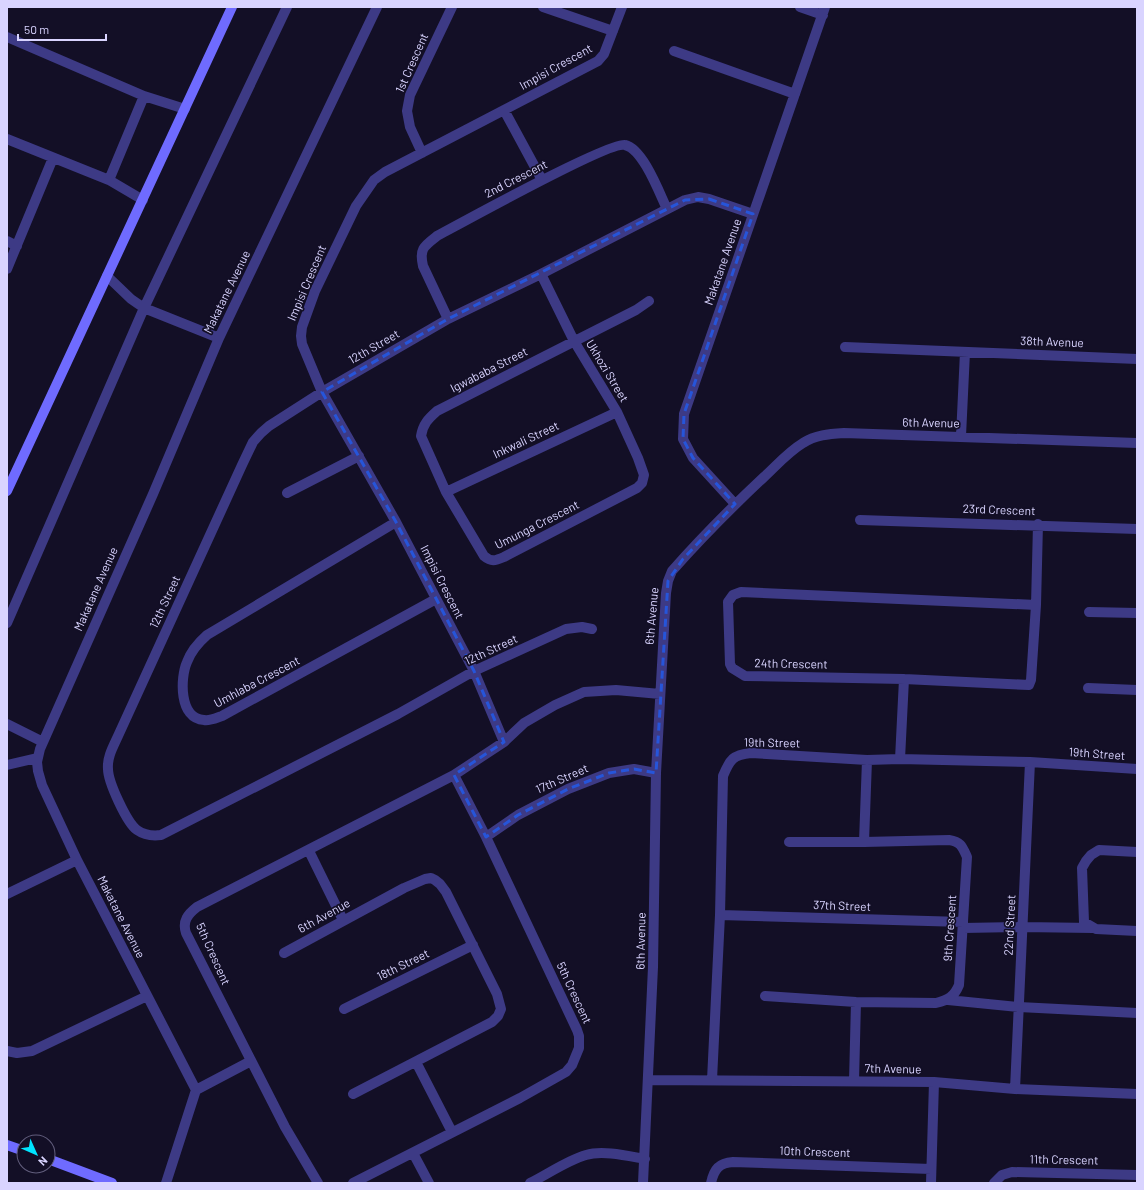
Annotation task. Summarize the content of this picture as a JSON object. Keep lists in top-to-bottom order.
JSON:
{
  "streets": {
    "street": [
      "1st Crescent",
      "Impisi Crescent",
      "2nd Crescent",
      "Makatane Avenue",
      "38th Avenue",
      "12th Street",
      "Igwababa Street",
      "Ukhozi Street",
      "6th Avenue",
      "Inkwali Street",
      "23rd Crescent",
      "Umunga Crescent",
      "24th Crescent",
      "Umhlaba Crescent",
      "19th Street",
      "17th Street",
      "37th Street",
      "22nd Street",
      "9th Crescent",
      "5th Crescent",
      "18th Street",
      "7th Avenue",
      "10th Crescent",
      "11th Crescent"
    ]
  },
  "crossings": [
    ["1st Crescent", "Impisi Crescent"],
    ["Impisi Crescent", "12th Street"],
    ["Impisi Crescent", "Umhlaba Crescent"],
    ["Impisi Crescent", "5th Crescent"],
    ["2nd Crescent", "12th Street"],
    ["Makatane Avenue", "12th Street"],
    ["Makatane Avenue", "6th Avenue"],
    ["12th Street", "Ukhozi Street"],
    ["Igwababa Street", "Ukhozi Street"],
    ["Igwababa Street", "Umunga Crescent"],
    ["Ukhozi Street", "Inkwali Street"],
    ["Ukhozi Street", "Umunga Crescent"],
    ["6th Avenue", "17th Street"],
    ["6th Avenue", "5th Crescent"],
    ["6th Avenue", "18th Street"],
    ["6th Avenue", "7th Avenue"],
    ["Inkwali Street", "Umunga Crescent"],
    ["23rd Crescent", "24th Crescent"],
    ["19th Street", "37th Street"],
    ["19th Street", "22nd Street"],
    ["19th Street", "7th Avenue"],
    ["17th Street", "5th Crescent"],
    ["37th Street", "22nd Street"],
    ["37th Street", "9th Crescent"],
    ["22nd Street", "7th Avenue"]
  ],
  "scale_bar": "50 m",
  "north": "bottom right"
}
